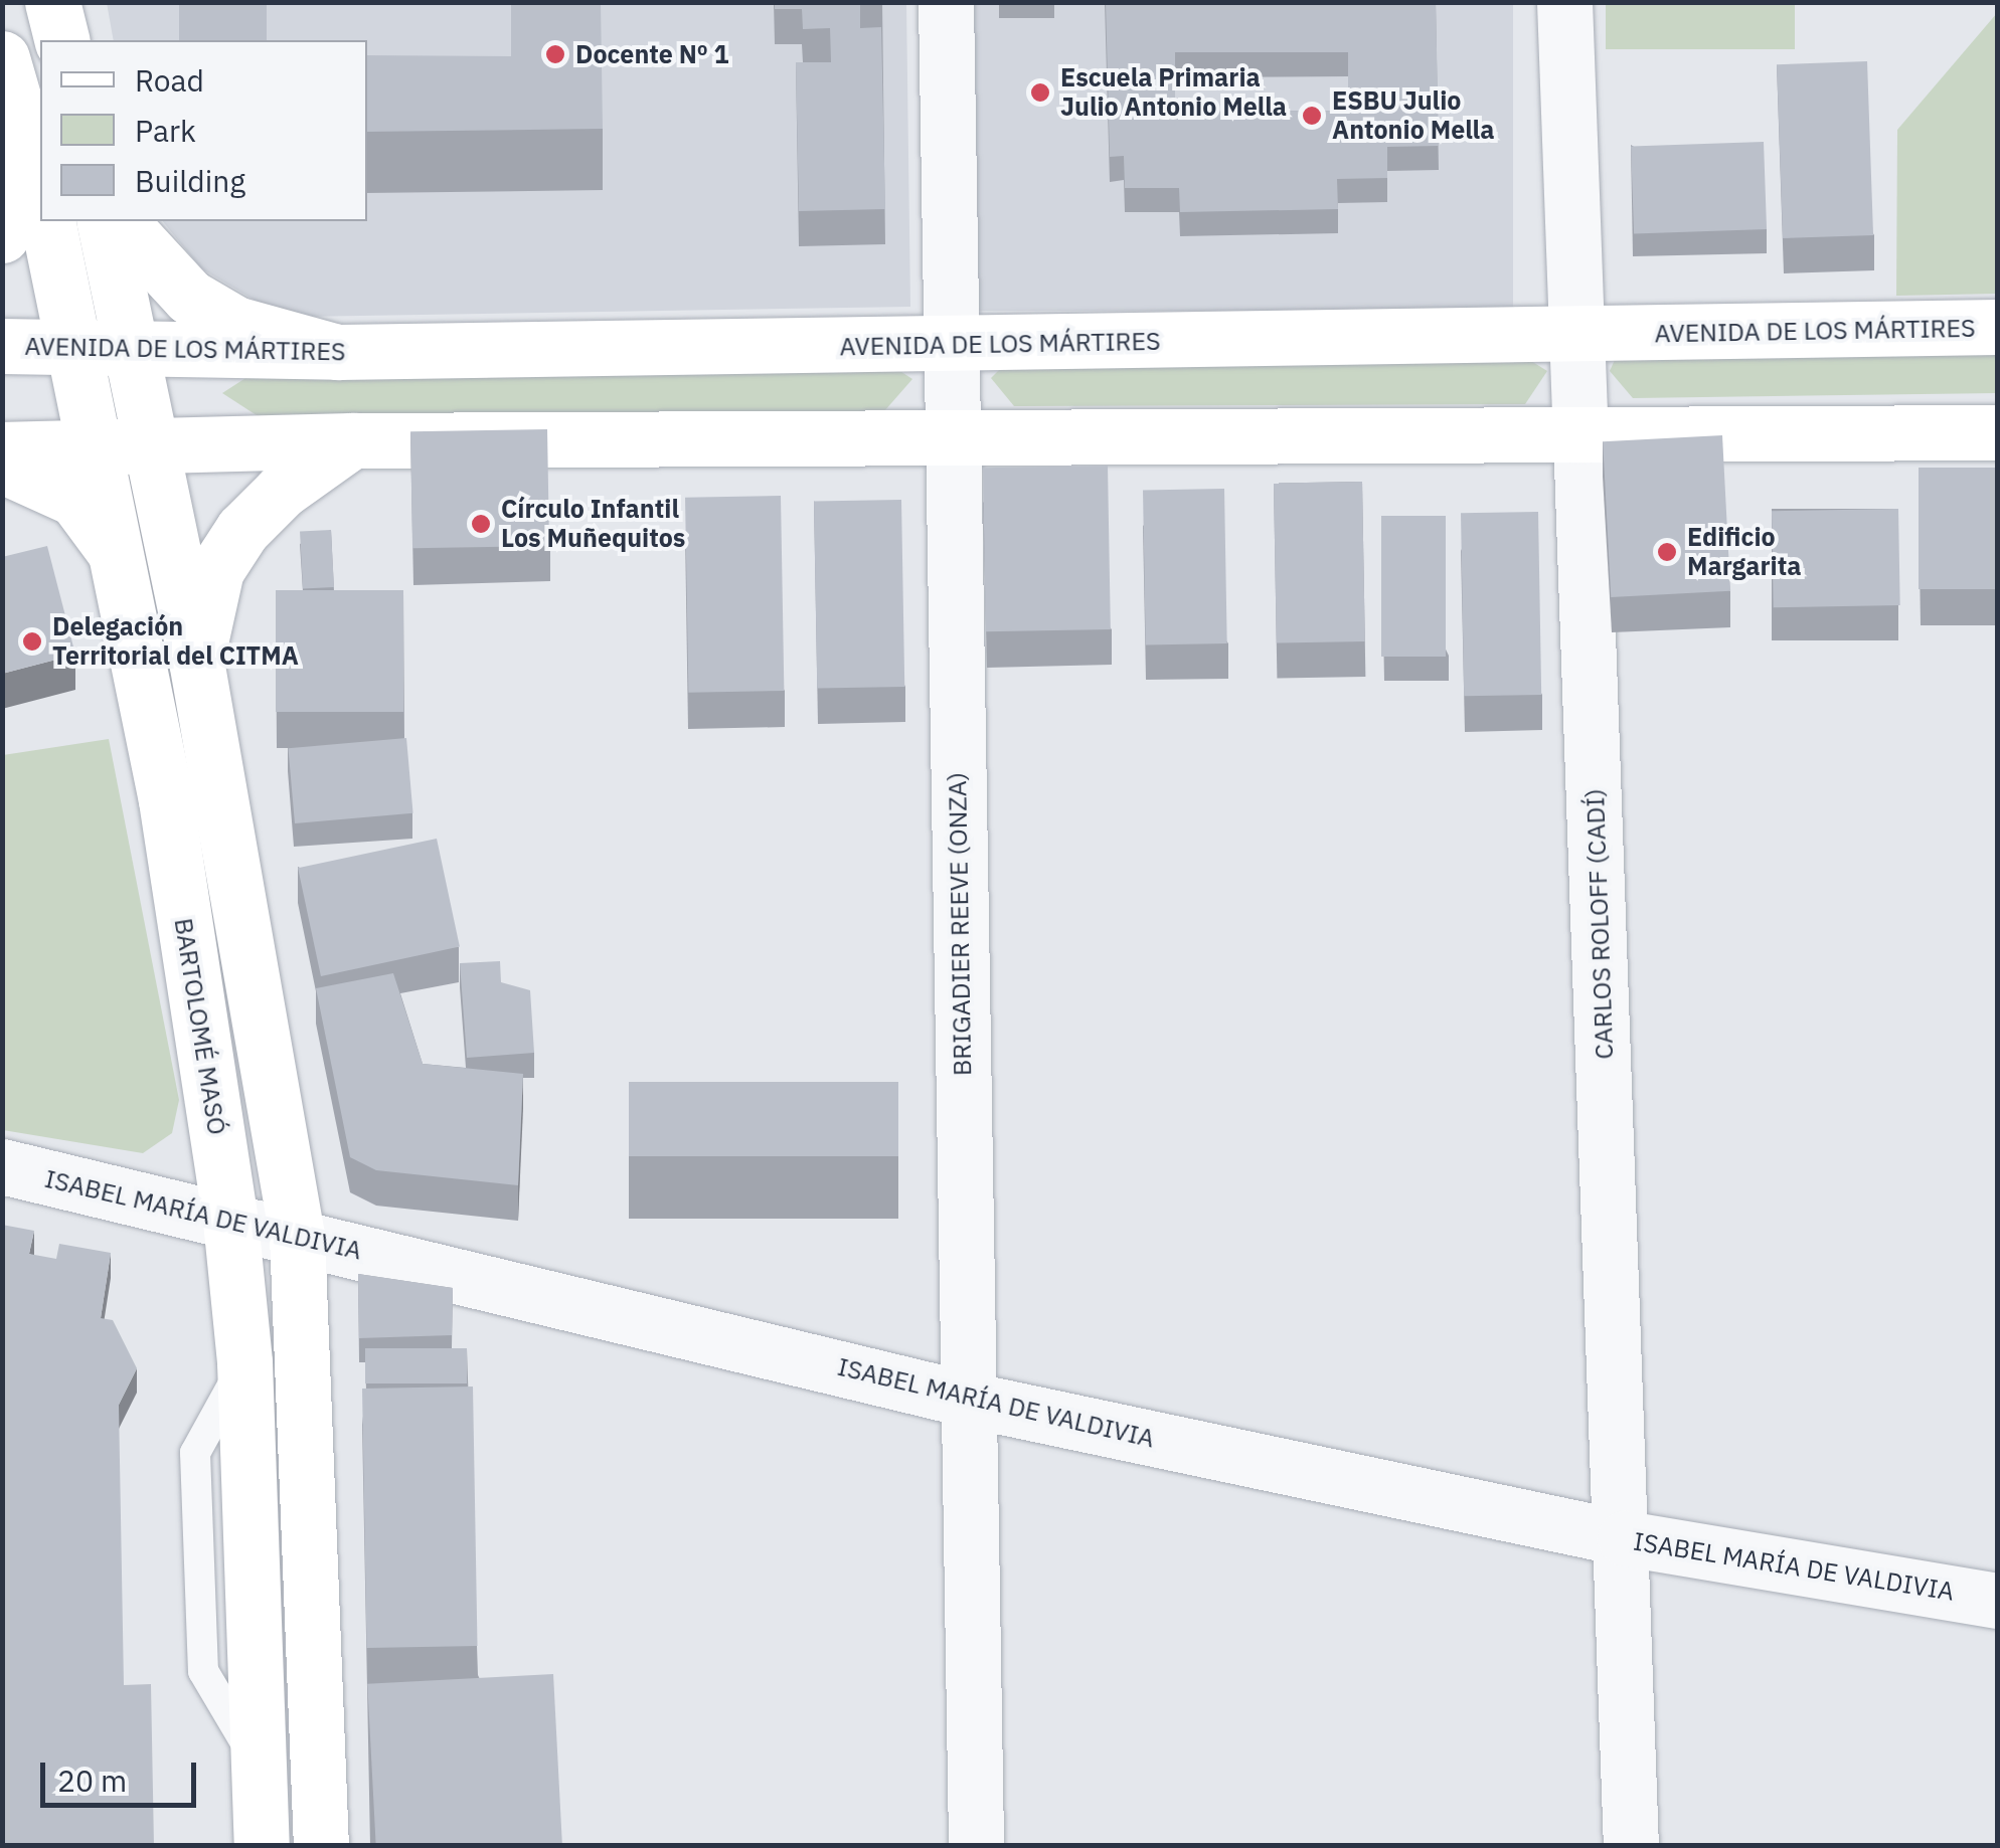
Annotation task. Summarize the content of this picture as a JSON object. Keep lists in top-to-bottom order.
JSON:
{
  "streets": {
    "main road": ["AVENIDA DE LOS MÁRTIRES", "BARTOLOMÉ MASÓ"],
    "street": ["BRIGADIER REEVE (ONZA)", "CARLOS ROLOFF (CADÍ)", "ISABEL MARÍA DE VALDIVIA"]
  },
  "crossings": [
    ["AVENIDA DE LOS MÁRTIRES", "BRIGADIER REEVE (ONZA)"],
    ["AVENIDA DE LOS MÁRTIRES", "CARLOS ROLOFF (CADÍ)"],
    ["AVENIDA DE LOS MÁRTIRES", "BARTOLOMÉ MASÓ"],
    ["BRIGADIER REEVE (ONZA)", "ISABEL MARÍA DE VALDIVIA"],
    ["CARLOS ROLOFF (CADÍ)", "ISABEL MARÍA DE VALDIVIA"],
    ["BARTOLOMÉ MASÓ", "ISABEL MARÍA DE VALDIVIA"]
  ],
  "places": [
    "Docente Nº 1",
    "Escuela Primaria Julio Antonio Mella",
    "ESBU Julio Antonio Mella",
    "Círculo Infantil Los Muñequitos",
    "Edificio Margarita",
    "Delegación Territorial del CITMA"
  ],
  "legend": ["Road", "Park", "Building"],
  "scale_bar": "20 m"
}
